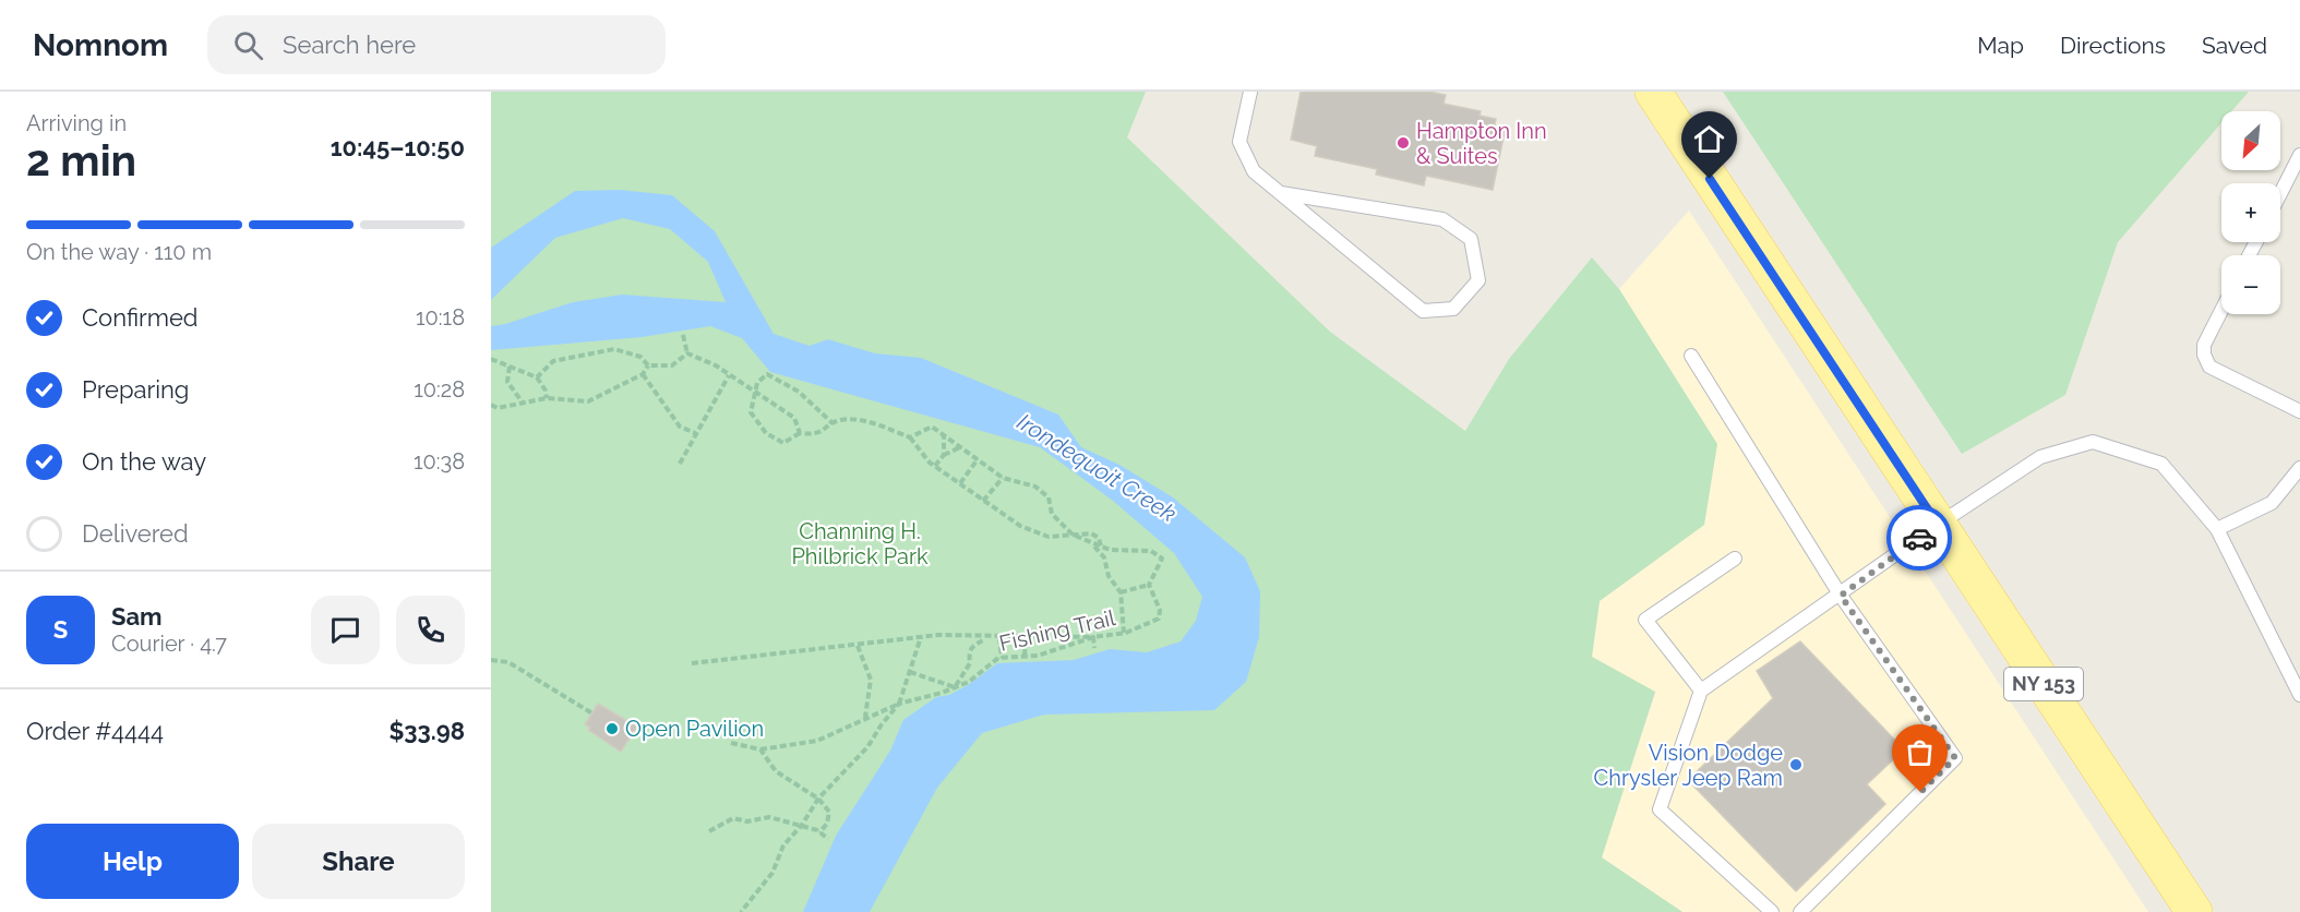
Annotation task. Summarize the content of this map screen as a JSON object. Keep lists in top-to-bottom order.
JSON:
{
  "streets": {
    "main road": ["NY 153"],
    "path": ["Fishing Trail"]
  },
  "water": ["Irondequoit Creek"],
  "parks": ["Channing H. Philbrick Park"],
  "places": ["Hampton Inn & Suites", "Open Pavilion", "Vision Dodge Chrysler Jeep Ram"],
  "north": "bottom left",
  "page": {
    "header": "Nomnom",
    "search": "Search here",
    "nav": ["Map", "Directions", "Saved"],
    "heading": ["2 min", "Arriving in", "10:45–10:50"],
    "panel": [
      "Sam",
      "Courier · 4.7",
      "Order #4444",
      "$33.98"
    ],
    "map_buttons": ["+", "−"],
    "bar": "On the way · 110 m",
    "list": [
      ["Confirmed", "10:18"],
      ["Preparing", "10:28"],
      ["On the way", "10:38"],
      "Delivered"
    ],
    "round": "S",
    "buttons": ["Help", "Share"]
  }
}
